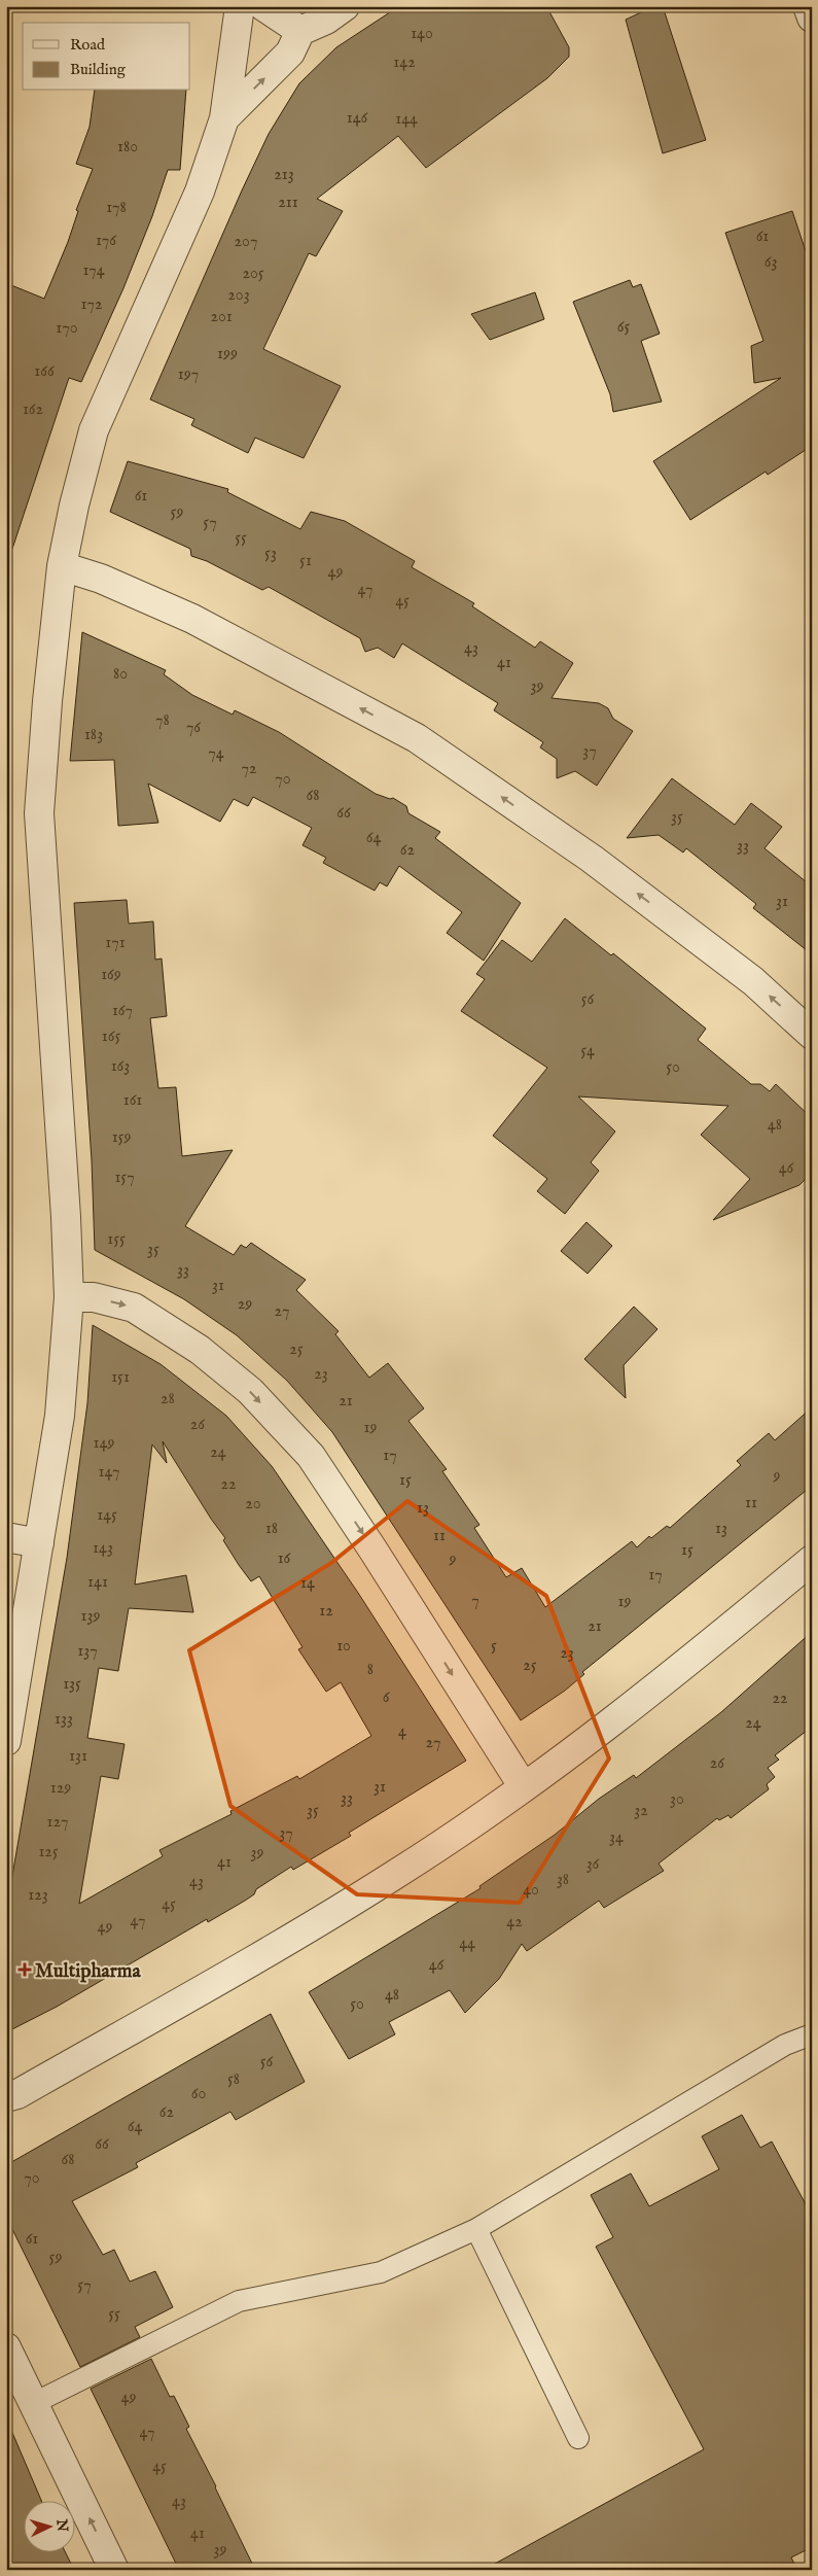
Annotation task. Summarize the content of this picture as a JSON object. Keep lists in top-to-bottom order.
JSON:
{
  "places": {
    "health": ["Multipharma"]
  },
  "house_numbers": [
    "140",
    "142",
    "146",
    "144",
    "180",
    "213",
    "211",
    "178",
    "61",
    "176",
    "207",
    "63",
    "174",
    "205",
    "203",
    "172",
    "201",
    "65",
    "170",
    "199",
    "166",
    "197",
    "162",
    "61",
    "59",
    "57",
    "55",
    "53",
    "51",
    "49",
    "47",
    "45",
    "43",
    "41",
    "80",
    "39",
    "78",
    "76",
    "183",
    "37",
    "74",
    "72",
    "70",
    "68",
    "66",
    "35",
    "64",
    "33",
    "62",
    "31",
    "171",
    "169",
    "56",
    "167",
    "165",
    "54",
    "163",
    "50",
    "161",
    "48",
    "159",
    "46",
    "157",
    "155",
    "35",
    "33",
    "31",
    "29",
    "27",
    "25",
    "23",
    "151",
    "28",
    "21",
    "26",
    "19",
    "149",
    "24",
    "17",
    "147",
    "9",
    "15",
    "22",
    "11",
    "20",
    "13",
    "145",
    "18",
    "13",
    "11",
    "143",
    "15",
    "16",
    "9",
    "17",
    "141",
    "14",
    "7",
    "19",
    "12",
    "139",
    "21",
    "10",
    "5",
    "137",
    "23",
    "25",
    "8",
    "135",
    "6",
    "22",
    "133",
    "24",
    "4",
    "27",
    "131",
    "26",
    "31",
    "129",
    "33",
    "30",
    "35",
    "32",
    "127",
    "37",
    "34",
    "125",
    "39",
    "41",
    "36",
    "38",
    "43",
    "40",
    "123",
    "45",
    "47",
    "42",
    "49",
    "44",
    "46",
    "48",
    "50",
    "56",
    "58",
    "60",
    "62",
    "64",
    "66",
    "68",
    "70",
    "61",
    "59",
    "57",
    "55",
    "49",
    "47",
    "45",
    "43",
    "41",
    "39"
  ],
  "legend": ["Road", "Building"],
  "north": "right"
}
